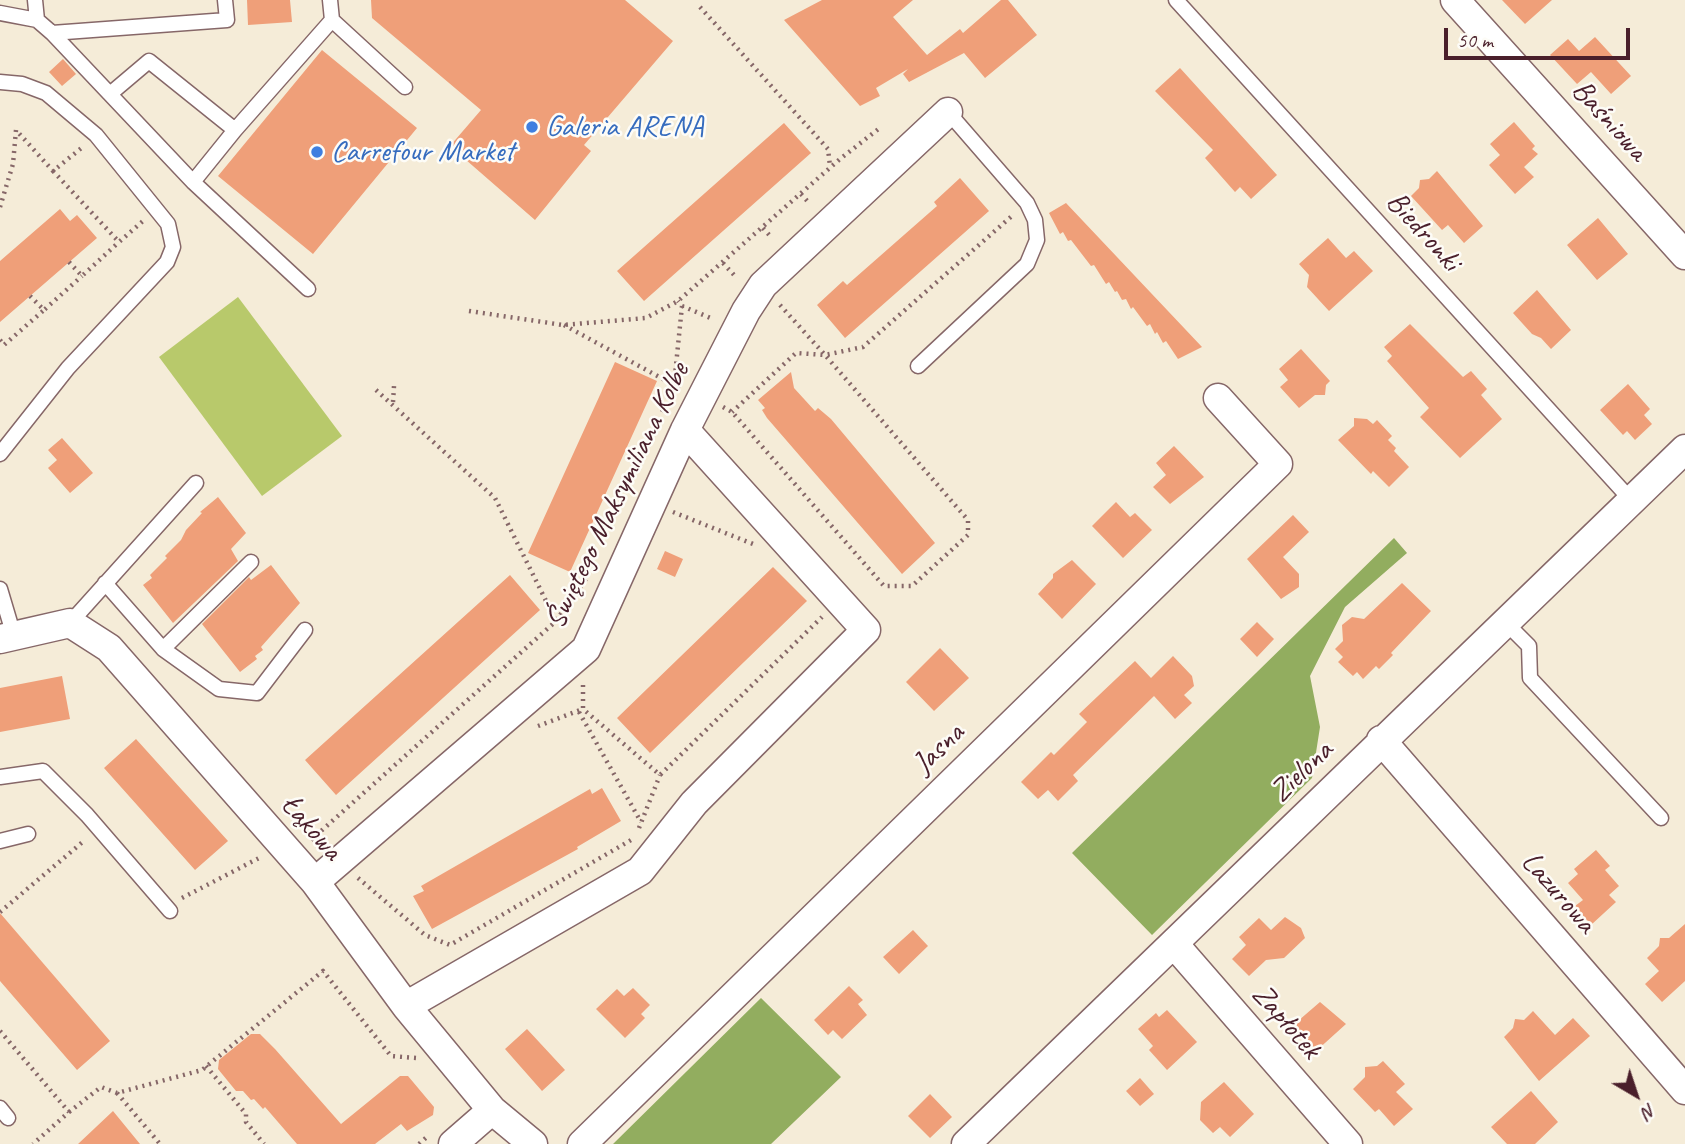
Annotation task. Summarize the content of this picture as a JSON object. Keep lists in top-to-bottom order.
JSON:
{
  "streets": {
    "street": [
      "Baśniowa",
      "Świętego Maksymiliana Kolbe",
      "Jasna",
      "Zielona",
      "Łąkowa",
      "Lazurowa",
      "Zapłotek"
    ],
    "lane": ["Biedronki"]
  },
  "crossings": [
    ["Biedronki", "Zielona"],
    ["Świętego Maksymiliana Kolbe", "Łąkowa"],
    ["Zielona", "Lazurowa"],
    ["Zielona", "Zapłotek"]
  ],
  "places": ["Galeria ARENA", "Carrefour Market"],
  "scale_bar": "50 m",
  "north": "bottom right"
}
